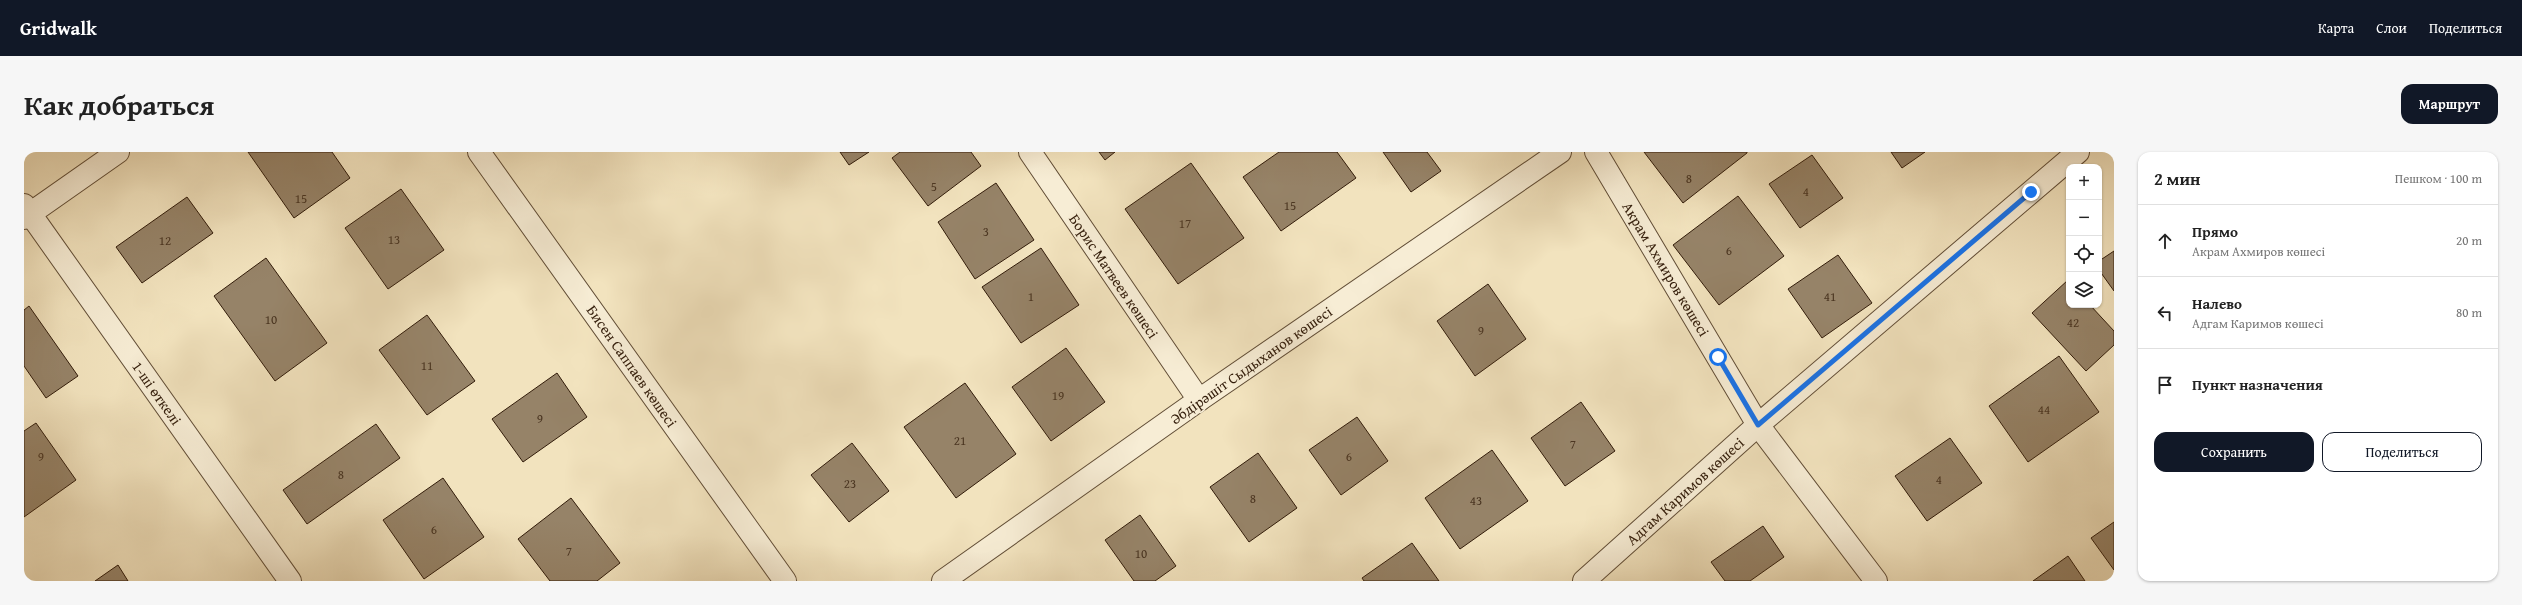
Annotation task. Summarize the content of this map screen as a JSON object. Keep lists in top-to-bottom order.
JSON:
{
  "streets": {
    "street": [
      "Акрам Ахмиров көшесі",
      "Борис Матвеев көшесі",
      "Әбдірәшіт Сыдыханов көшесі",
      "Бисен Саппаев көшесі",
      "1-ші өткелі",
      "Адгам Каримов көшесі"
    ]
  },
  "crossings": [
    ["Акрам Ахмиров көшесі", "Адгам Каримов көшесі"],
    ["Борис Матвеев көшесі", "Әбдірәшіт Сыдыханов көшесі"]
  ],
  "house_numbers": [
    "8",
    "5",
    "4",
    "15",
    "15",
    "17",
    "3",
    "13",
    "12",
    "6",
    "1",
    "41",
    "10",
    "42",
    "9",
    "11",
    "19",
    "44",
    "9",
    "21",
    "7",
    "9",
    "6",
    "8",
    "4",
    "23",
    "8",
    "43",
    "6",
    "7",
    "10"
  ],
  "page": {
    "header": "Gridwalk",
    "nav": ["Карта", "Слои", "Поделиться"],
    "title": "Как добраться",
    "buttons": [
      "Маршрут",
      ["Сохранить", "Поделиться"]
    ],
    "heading": ["2 мин", "Пешком · 100 m"],
    "map_buttons": ["+", "−"],
    "list": [
      ["Прямо", "Акрам Ахмиров көшесі", "20 m"],
      ["Налево", "Адгам Каримов көшесі", "80 m"],
      "Пункт назначения"
    ]
  }
}
